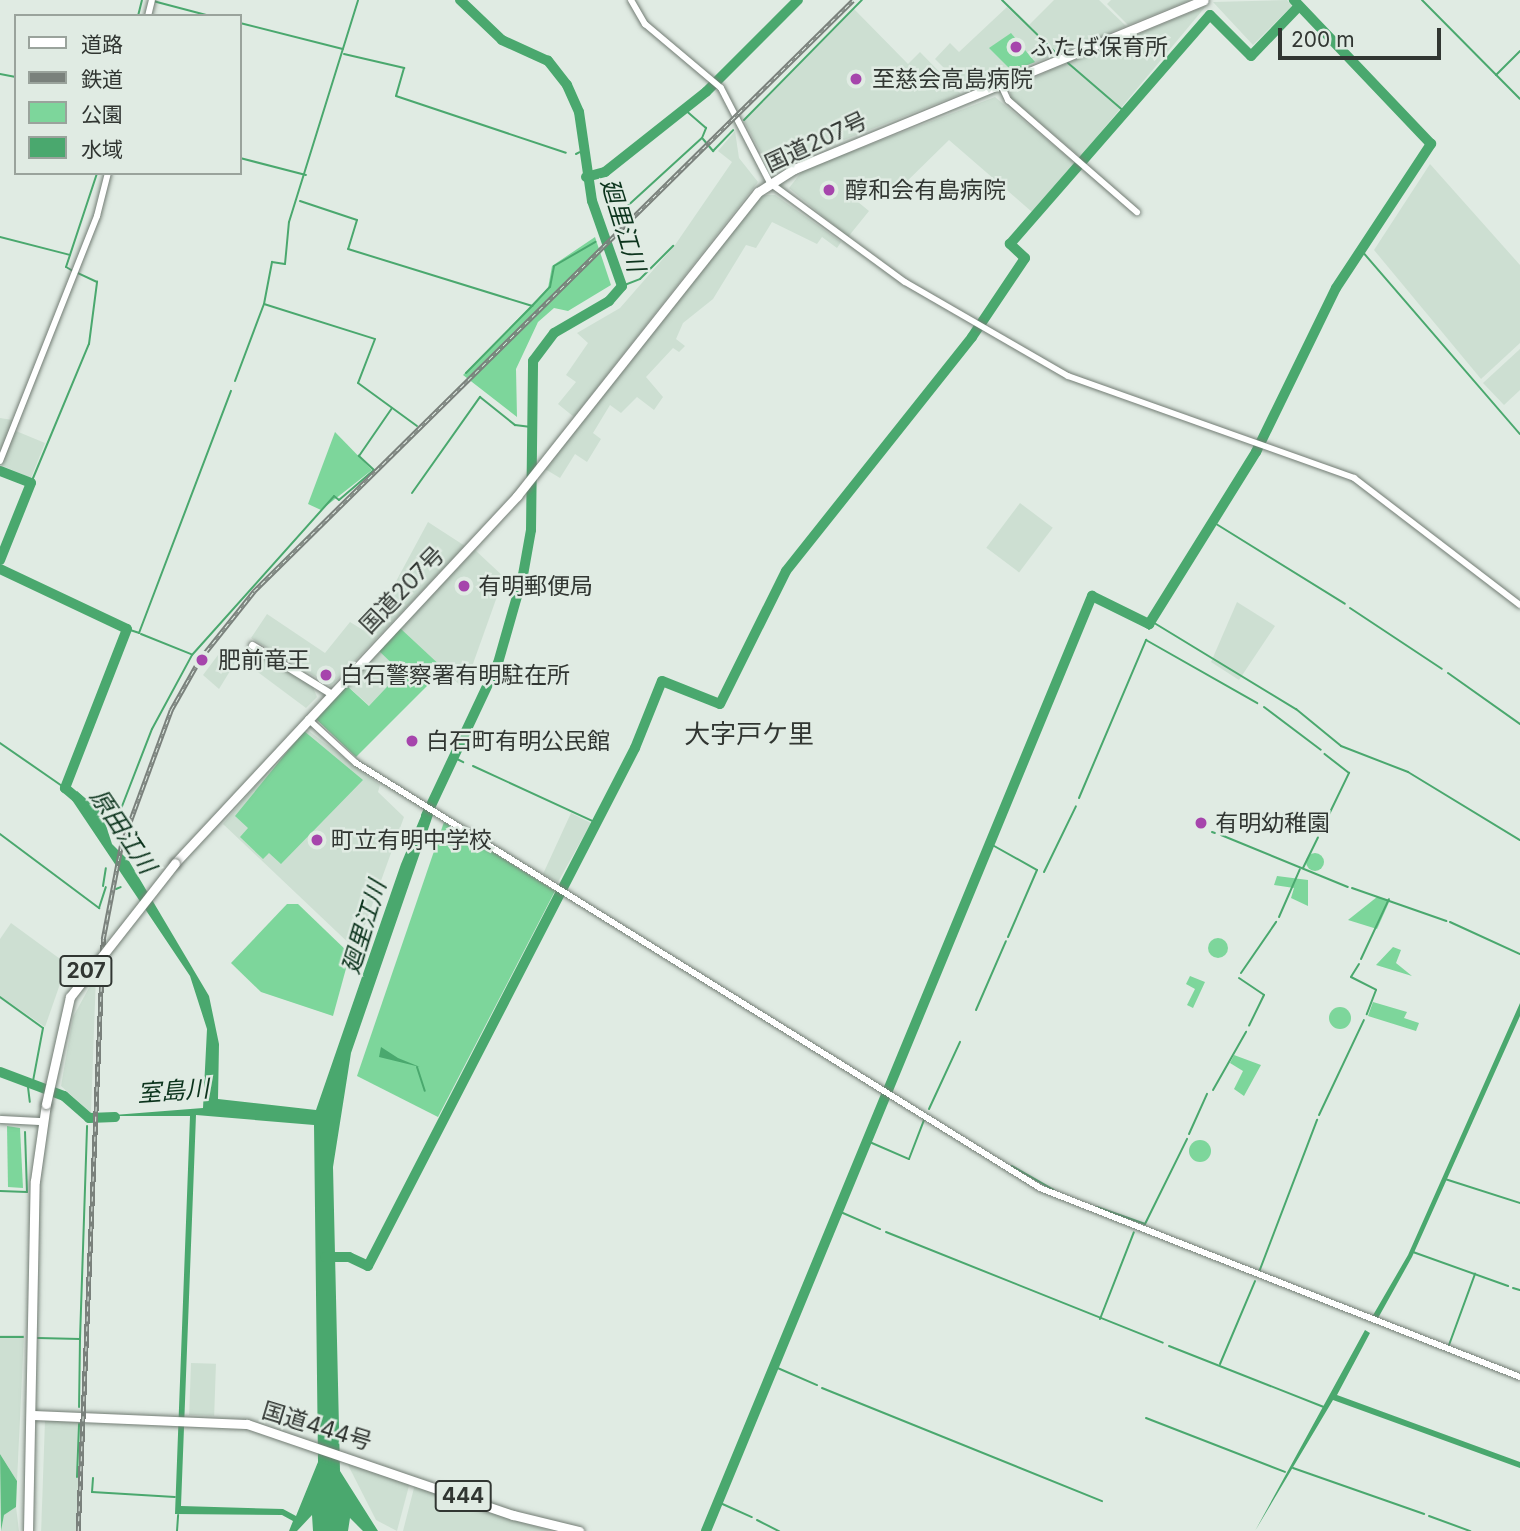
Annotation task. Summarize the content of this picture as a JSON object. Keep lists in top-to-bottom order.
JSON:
{
  "streets": {
    "highway": [
      "国道207号",
      "207",
      "国道444号",
      "444"
    ]
  },
  "crossings": [
    ["国道207号", "国道444号"]
  ],
  "districts": ["大字戸ケ里"],
  "water": ["廻里江川", "原田江川", "室島川"],
  "places": [
    "ふたば保育所",
    "至慈会高島病院",
    "醇和会有島病院",
    "有明郵便局",
    "肥前竜王",
    "白石警察署有明駐在所",
    "白石町有明公民館",
    "有明幼稚園",
    "町立有明中学校"
  ],
  "legend": [
    "道路",
    "鉄道",
    "公園",
    "水域"
  ],
  "scale_bar": "200 m"
}
